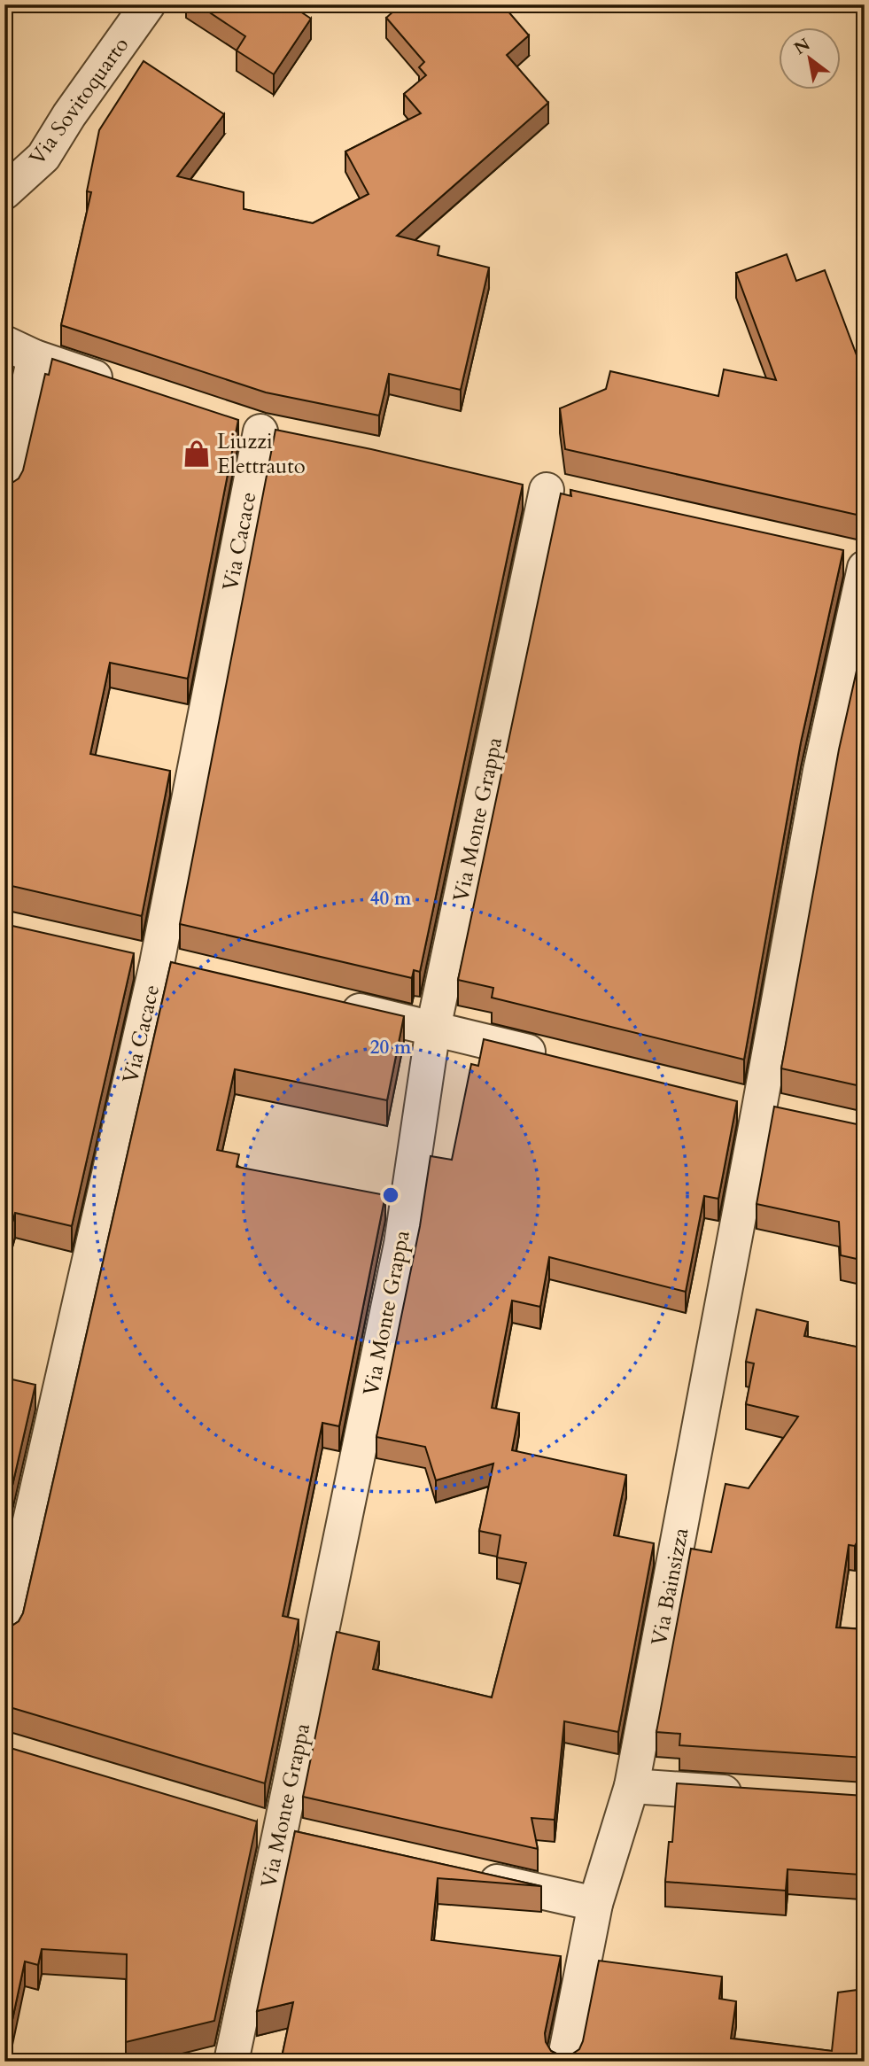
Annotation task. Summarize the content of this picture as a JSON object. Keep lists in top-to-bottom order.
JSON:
{
  "streets": {
    "street": [
      "Via Sovitoquarto",
      "Via Cacace",
      "Via Monte Grappa",
      "Via Bainsizza"
    ]
  },
  "places": {
    "shop": ["Liuzzi Elettrauto"]
  },
  "north": "top left",
  "rings": ["40 m", "20 m"]
}
